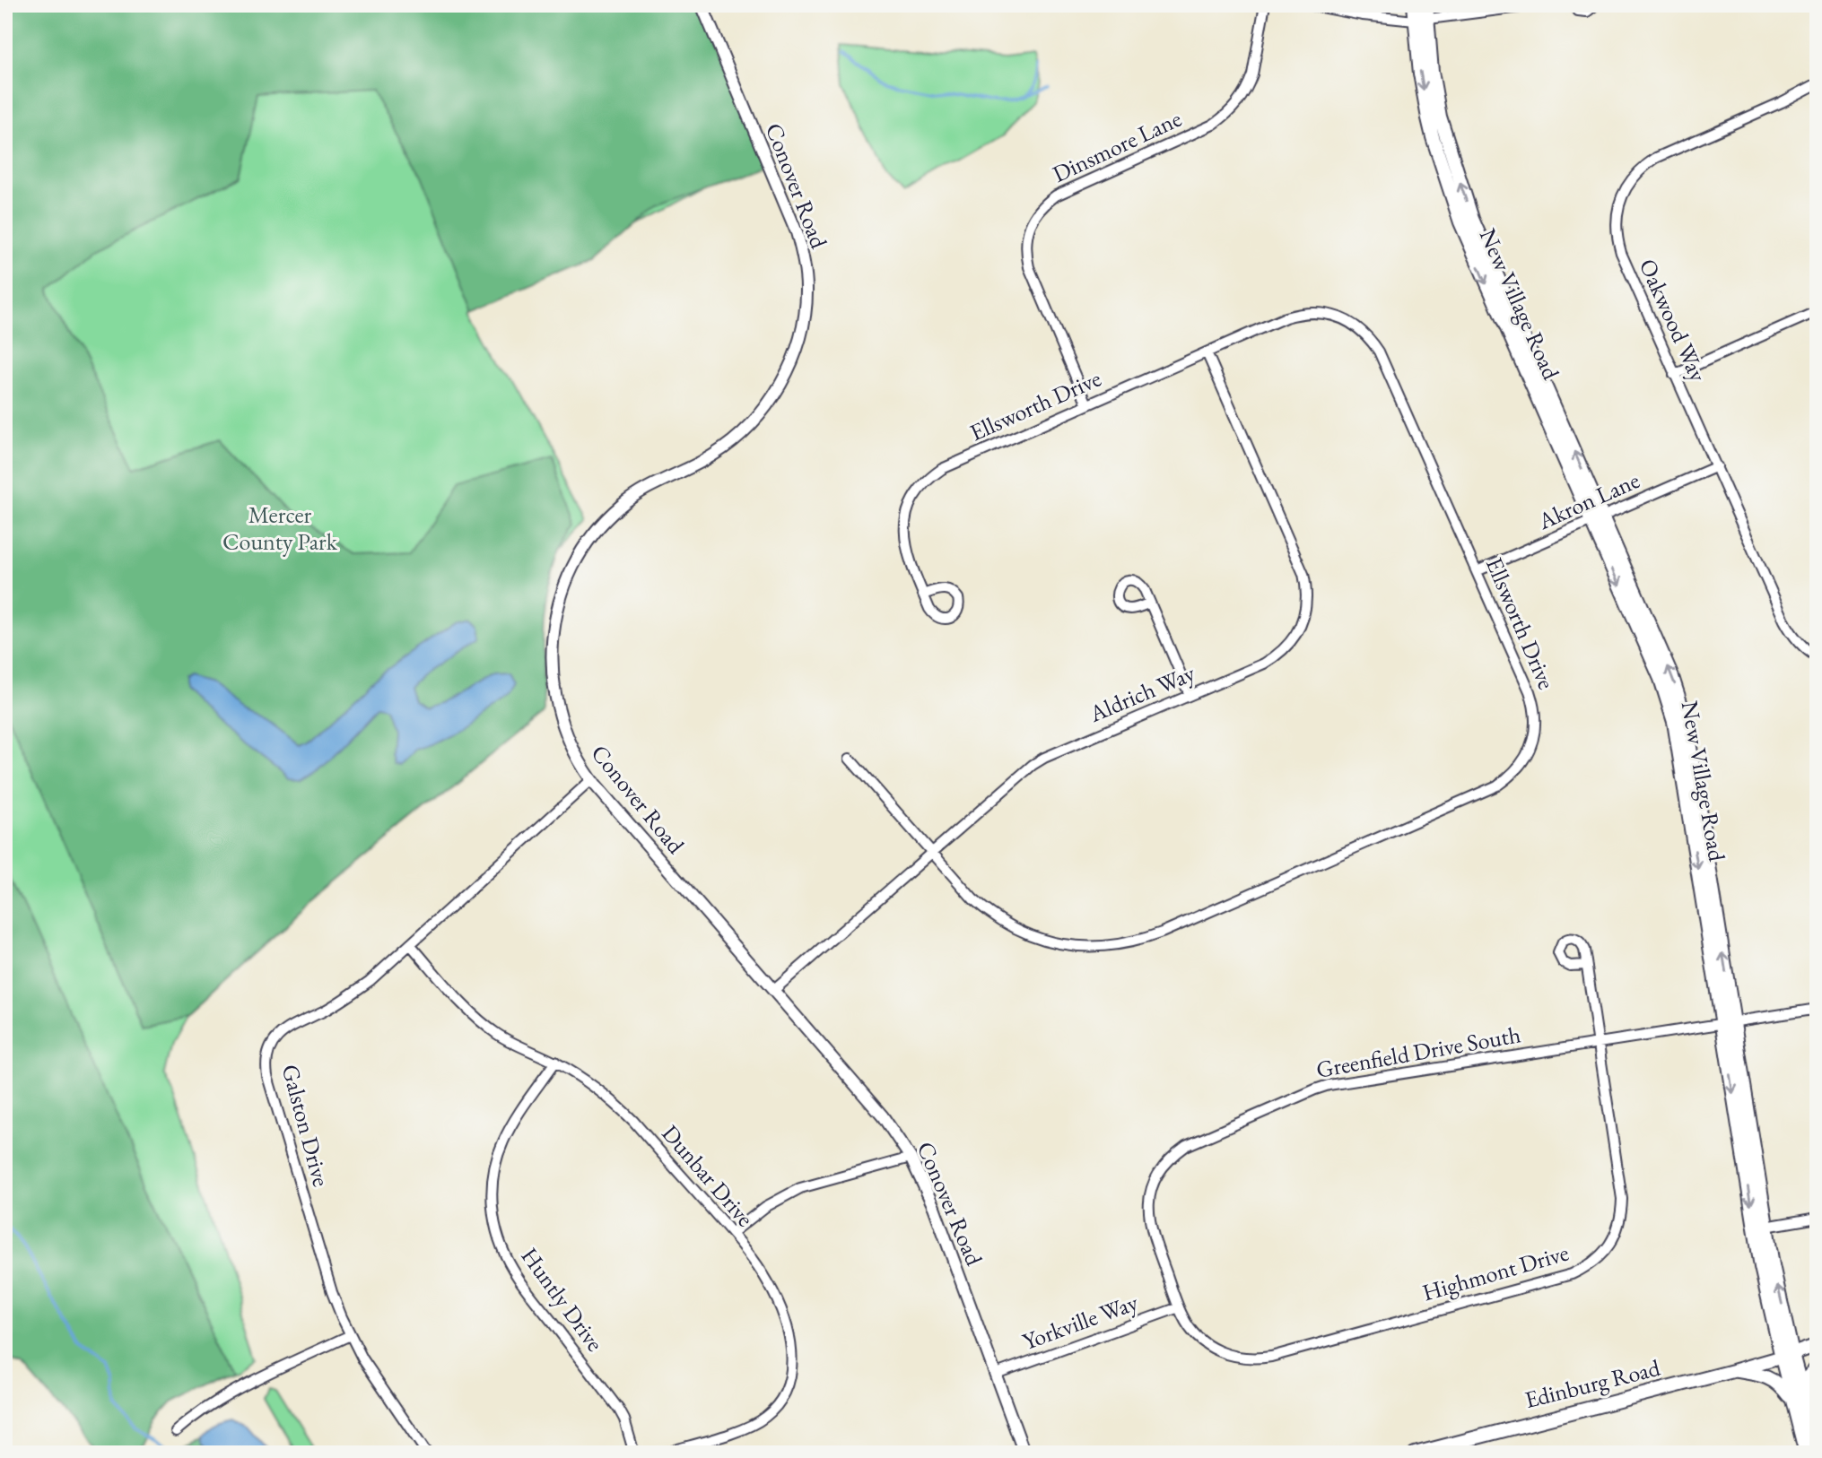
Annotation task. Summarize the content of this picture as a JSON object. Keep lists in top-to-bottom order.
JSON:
{
  "streets": {
    "main road": ["New Village Road", "Edinburg Road"],
    "street": [
      "Dinsmore Lane",
      "Conover Road",
      "Oakwood Way",
      "Ellsworth Drive",
      "Akron Lane",
      "Aldrich Way",
      "Greenfield Drive South",
      "Galston Drive",
      "Dunbar Drive",
      "Highmont Drive",
      "Huntly Drive",
      "Yorkville Way"
    ]
  },
  "crossings": [
    ["Dinsmore Lane", "Ellsworth Drive"],
    ["Conover Road", "Aldrich Way"],
    ["Conover Road", "Galston Drive"],
    ["Conover Road", "Yorkville Way"],
    ["New Village Road", "Akron Lane"],
    ["New Village Road", "Greenfield Drive South"],
    ["New Village Road", "Edinburg Road"],
    ["Oakwood Way", "Akron Lane"],
    ["Ellsworth Drive", "Akron Lane"],
    ["Ellsworth Drive", "Aldrich Way"],
    ["Greenfield Drive South", "Highmont Drive"],
    ["Greenfield Drive South", "Yorkville Way"],
    ["Galston Drive", "Dunbar Drive"],
    ["Dunbar Drive", "Huntly Drive"]
  ],
  "parks": ["Mercer County Park"]
}
